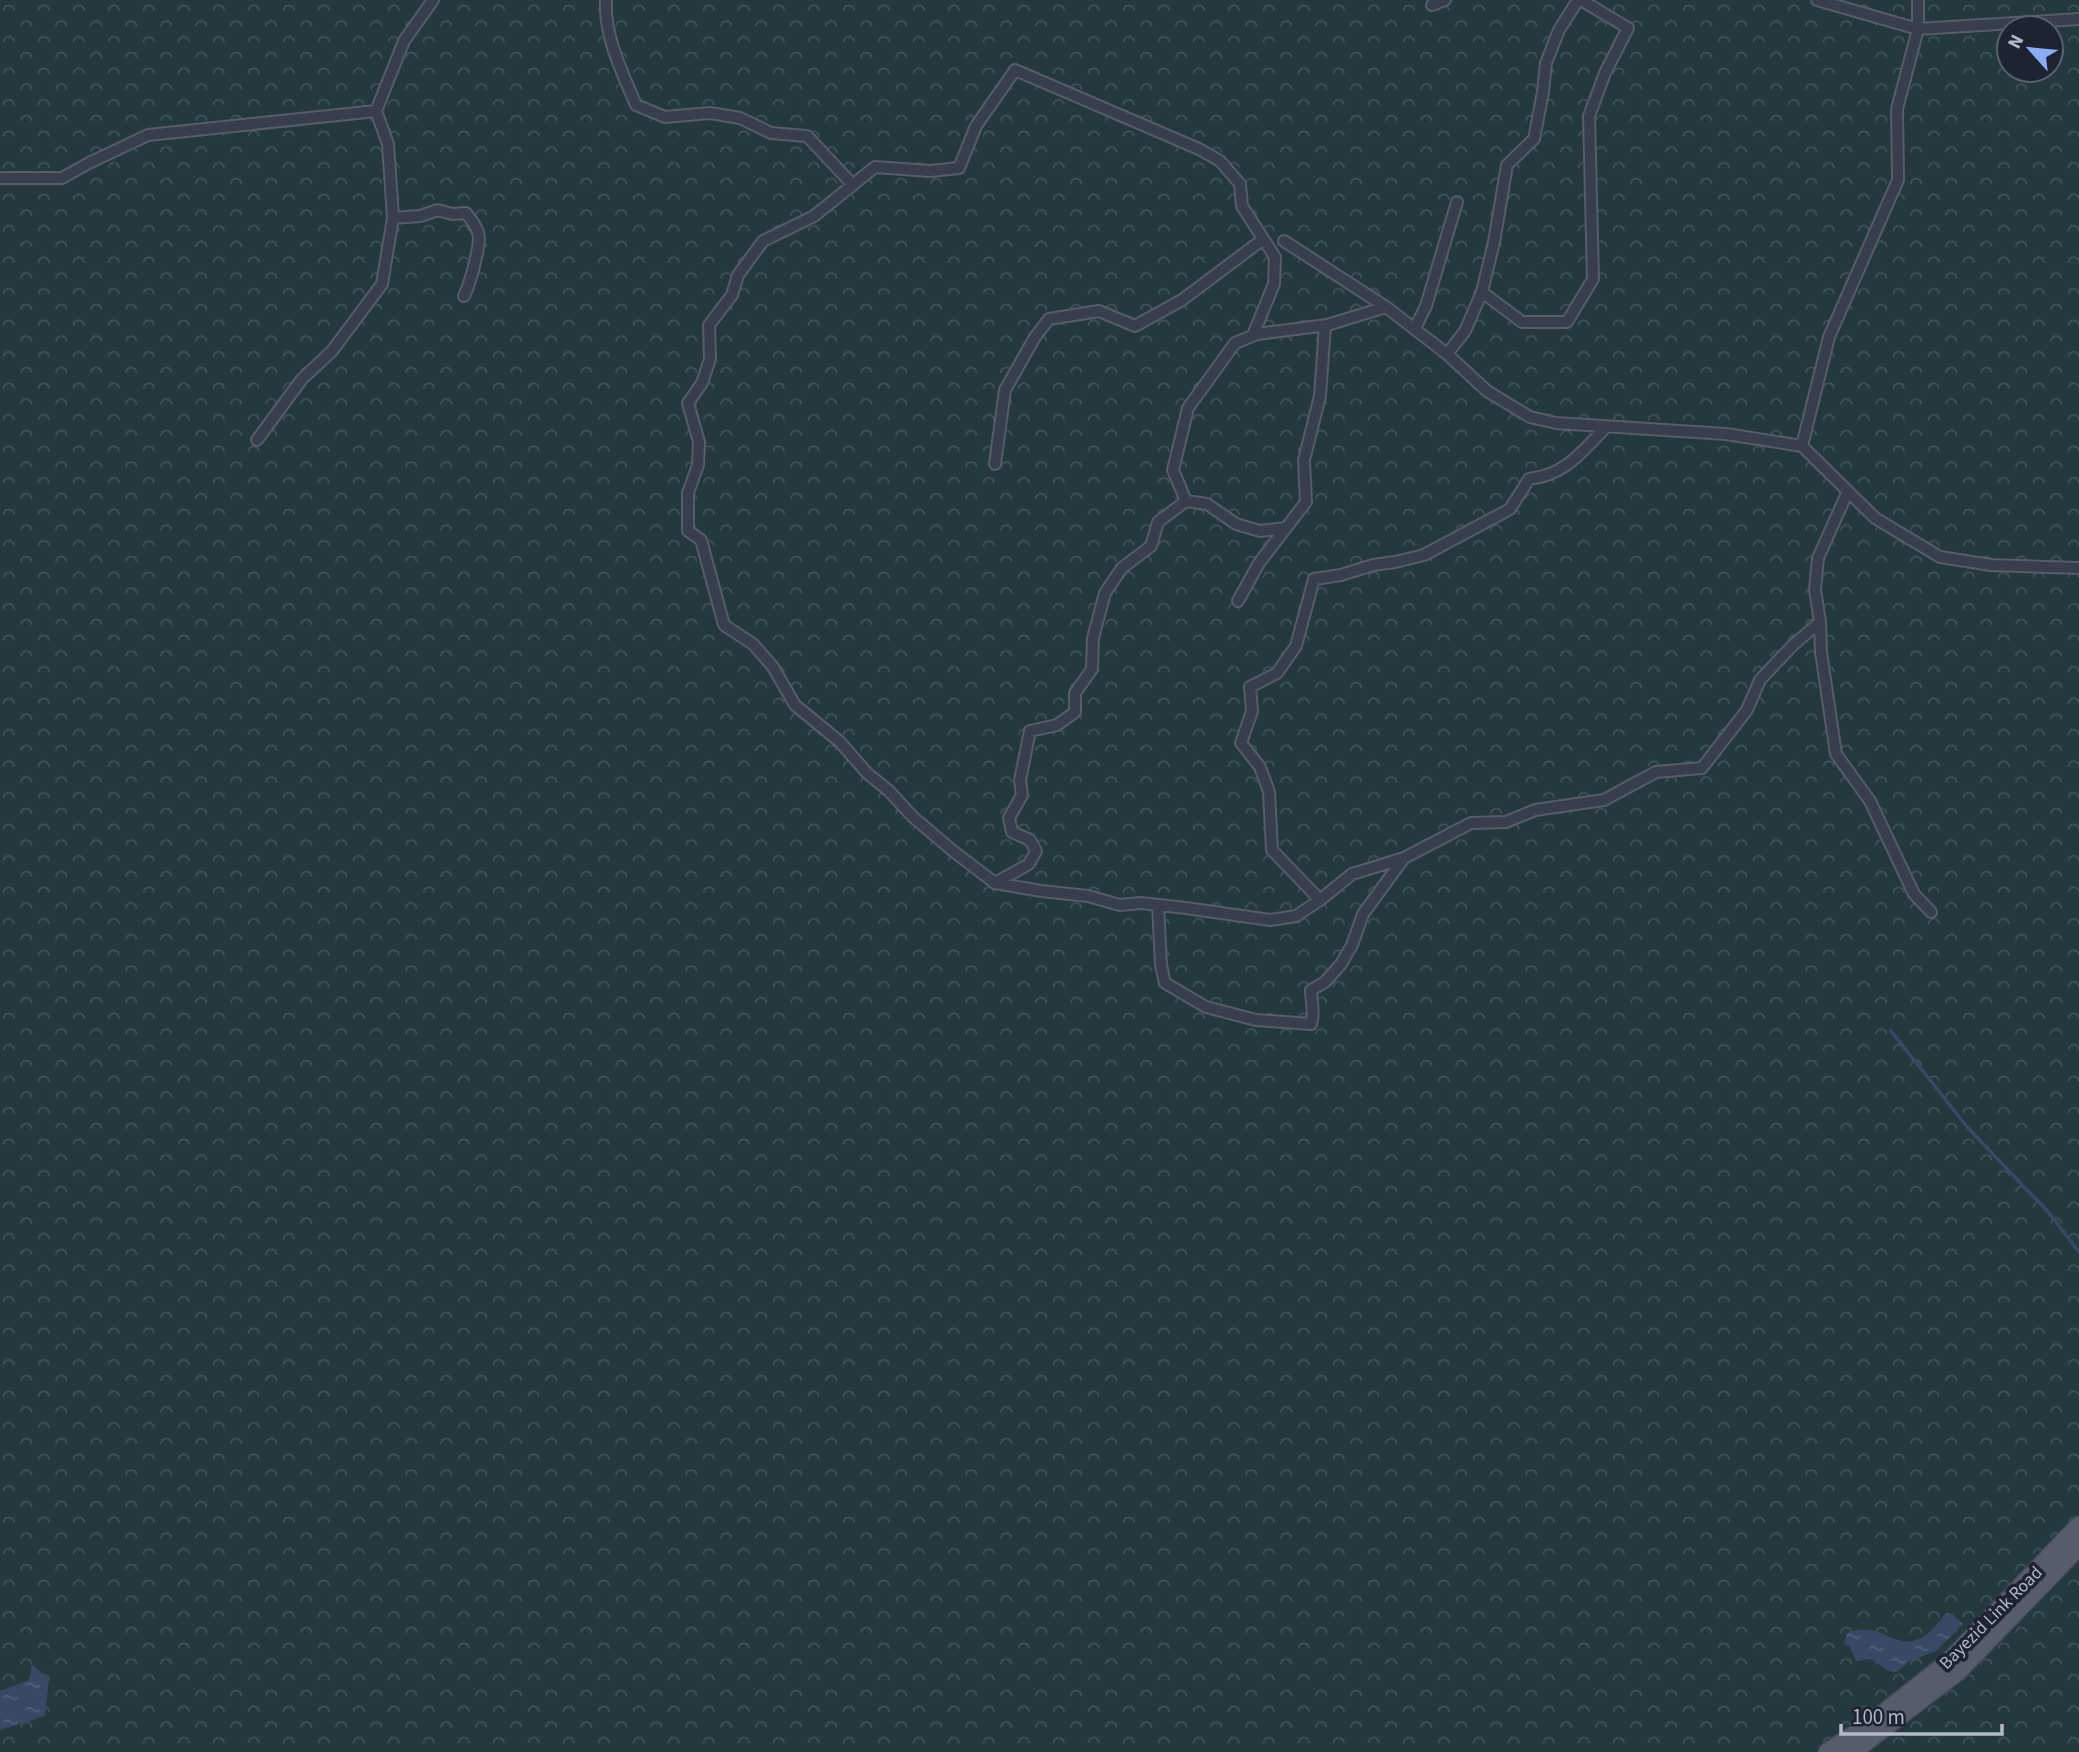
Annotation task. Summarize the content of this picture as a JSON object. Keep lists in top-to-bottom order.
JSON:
{
  "streets": {
    "main road": ["Bayezid Link Road"]
  },
  "scale_bar": "100 m",
  "north": "top left"
}
